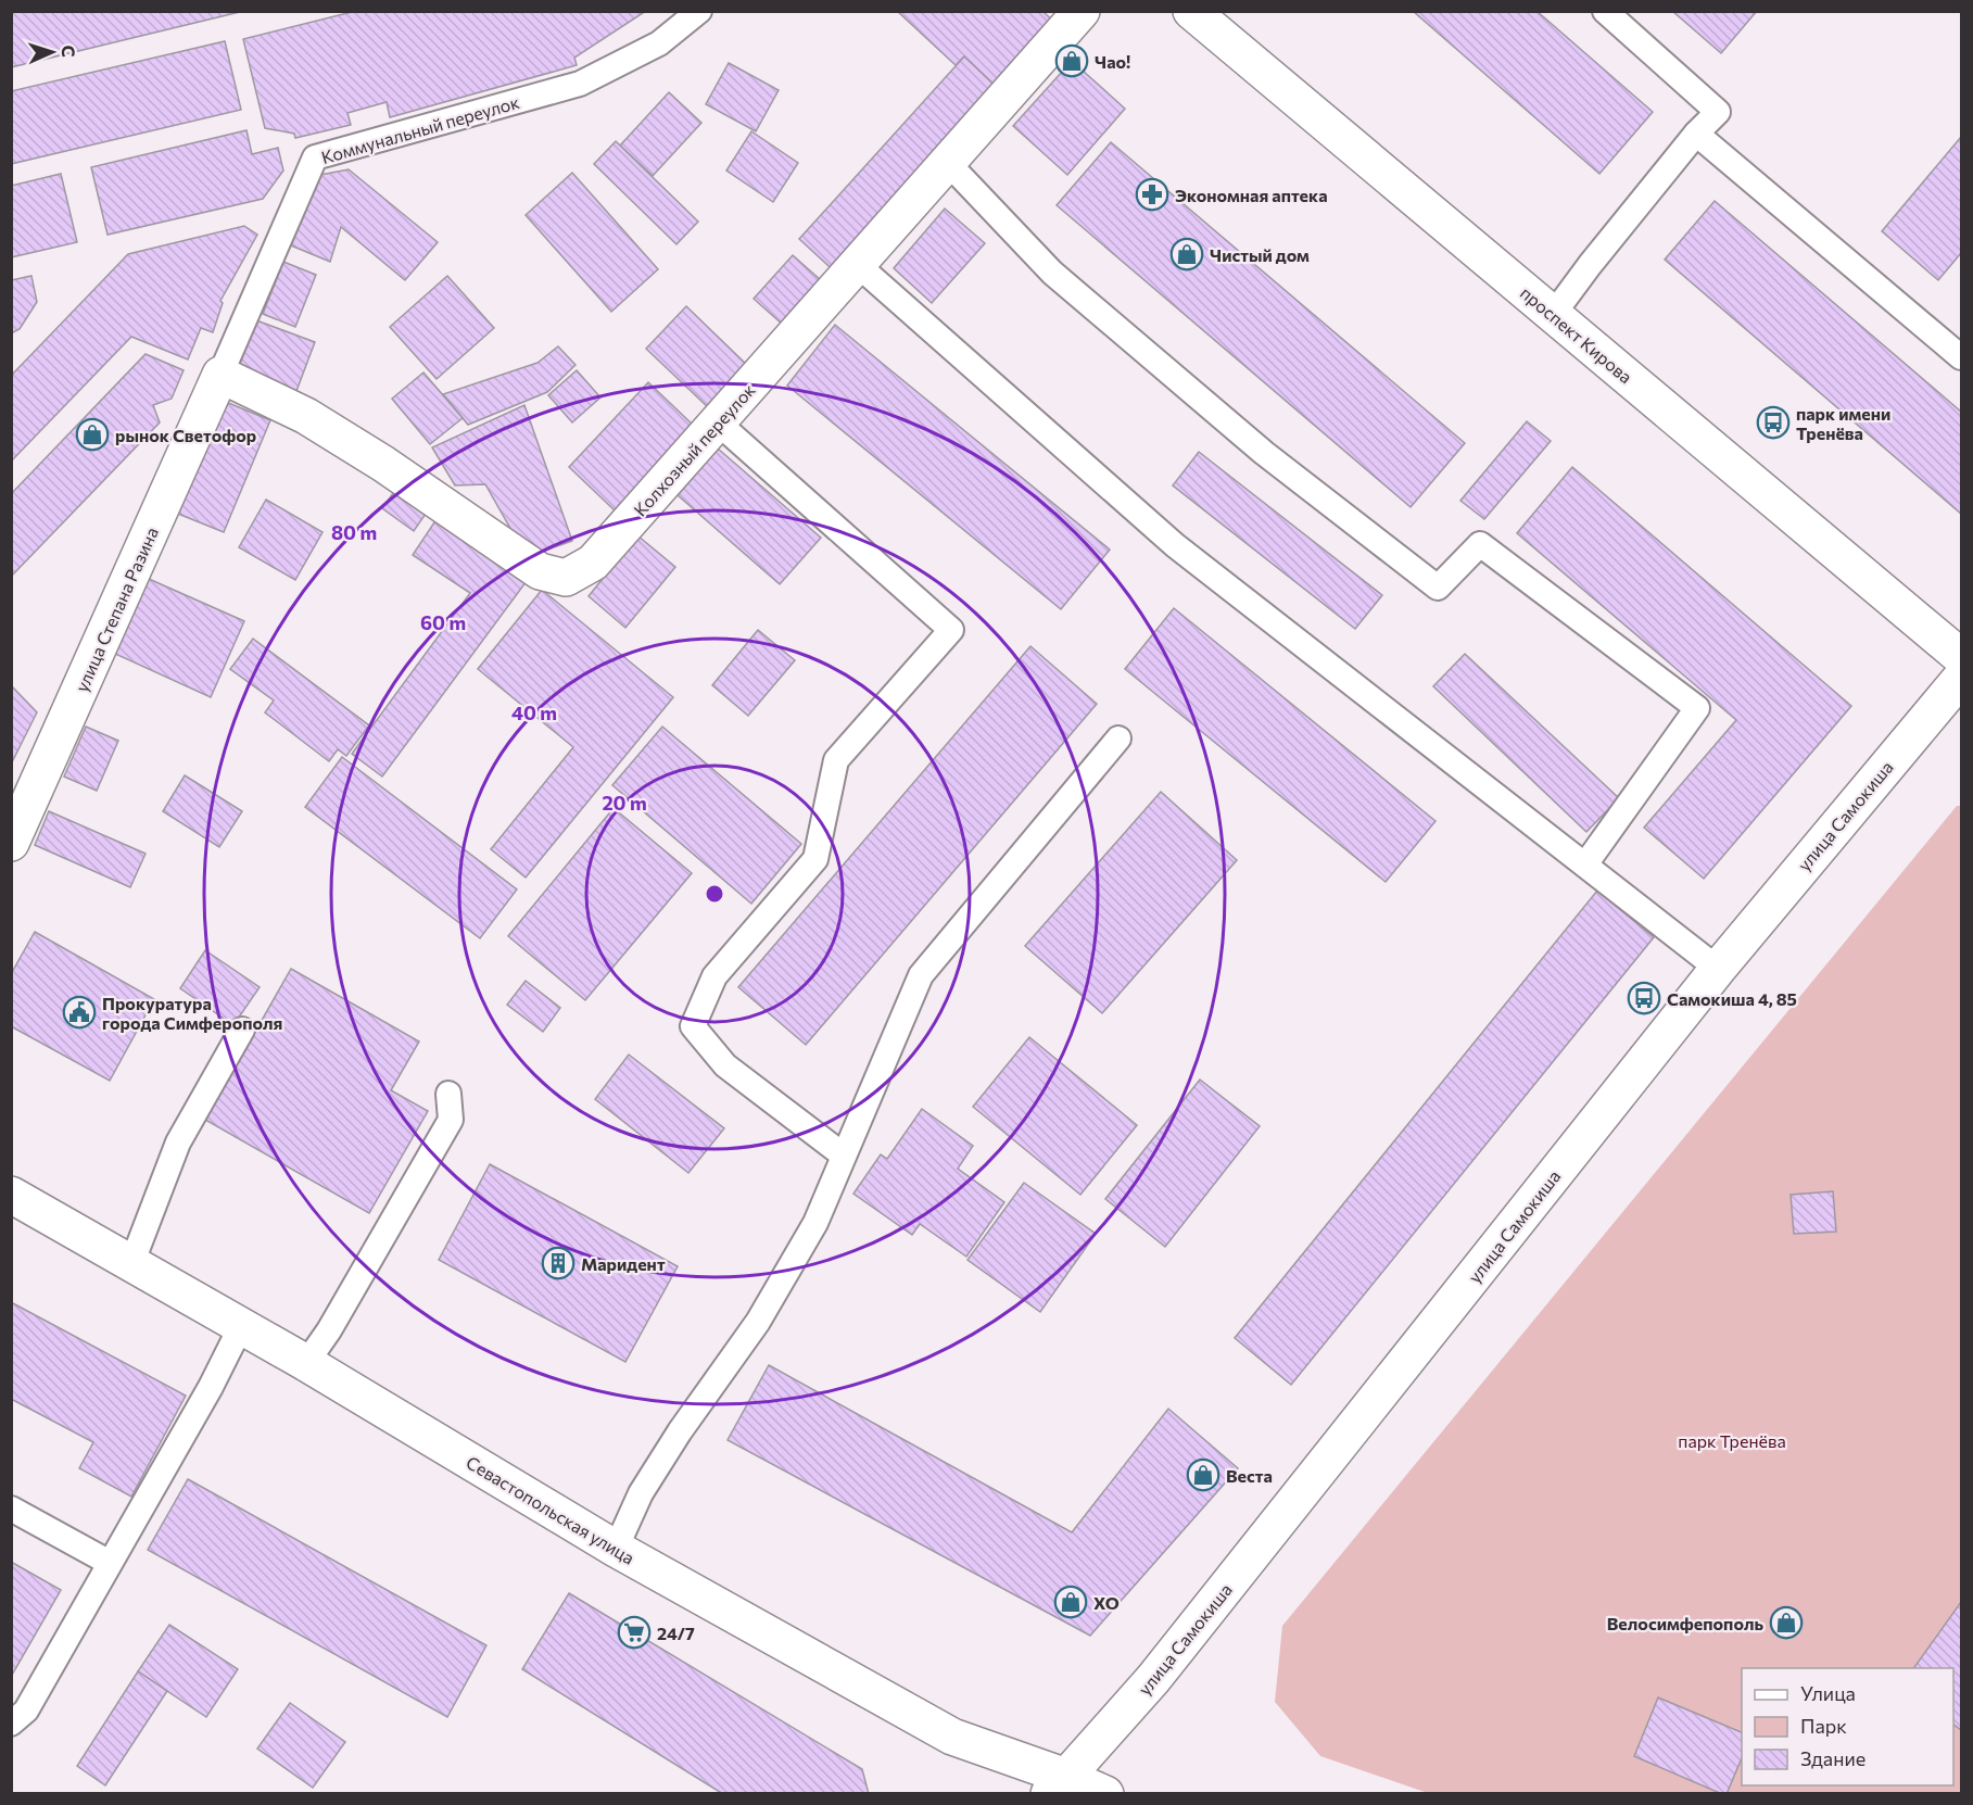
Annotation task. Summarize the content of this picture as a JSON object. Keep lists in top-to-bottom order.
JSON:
{
  "streets": {
    "main road": [
      "проспект Кирова",
      "Колхозный переулок",
      "улица Степана Разина",
      "улица Самокиша",
      "Севастопольская улица"
    ],
    "lane": ["Коммунальный переулок"]
  },
  "crossings": [
    ["Коммунальный переулок", "Колхозный переулок"],
    ["Коммунальный переулок", "улица Степана Разина"],
    ["Колхозный переулок", "улица Степана Разина"],
    ["улица Самокиша", "Севастопольская улица"]
  ],
  "parks": ["парк Тренёва"],
  "places": {
    "shop": [
      "Чао!",
      "Чистый дом",
      "рынок Светофор",
      "Веста",
      "ХО",
      "Велосимфепополь"
    ],
    "pharmacy": ["Экономная аптека"],
    "bus stop": ["парк имени Тренёва", "Самокиша 4, 85"],
    "public building": ["Прокуратура города Симферополя"],
    "building": ["Маридент"],
    "supermarket": ["24/7"]
  },
  "legend": ["Улица", "Парк", "Здание"],
  "north": "right",
  "rings": [
    "80 m",
    "60 m",
    "40 m",
    "20 m"
  ]
}
